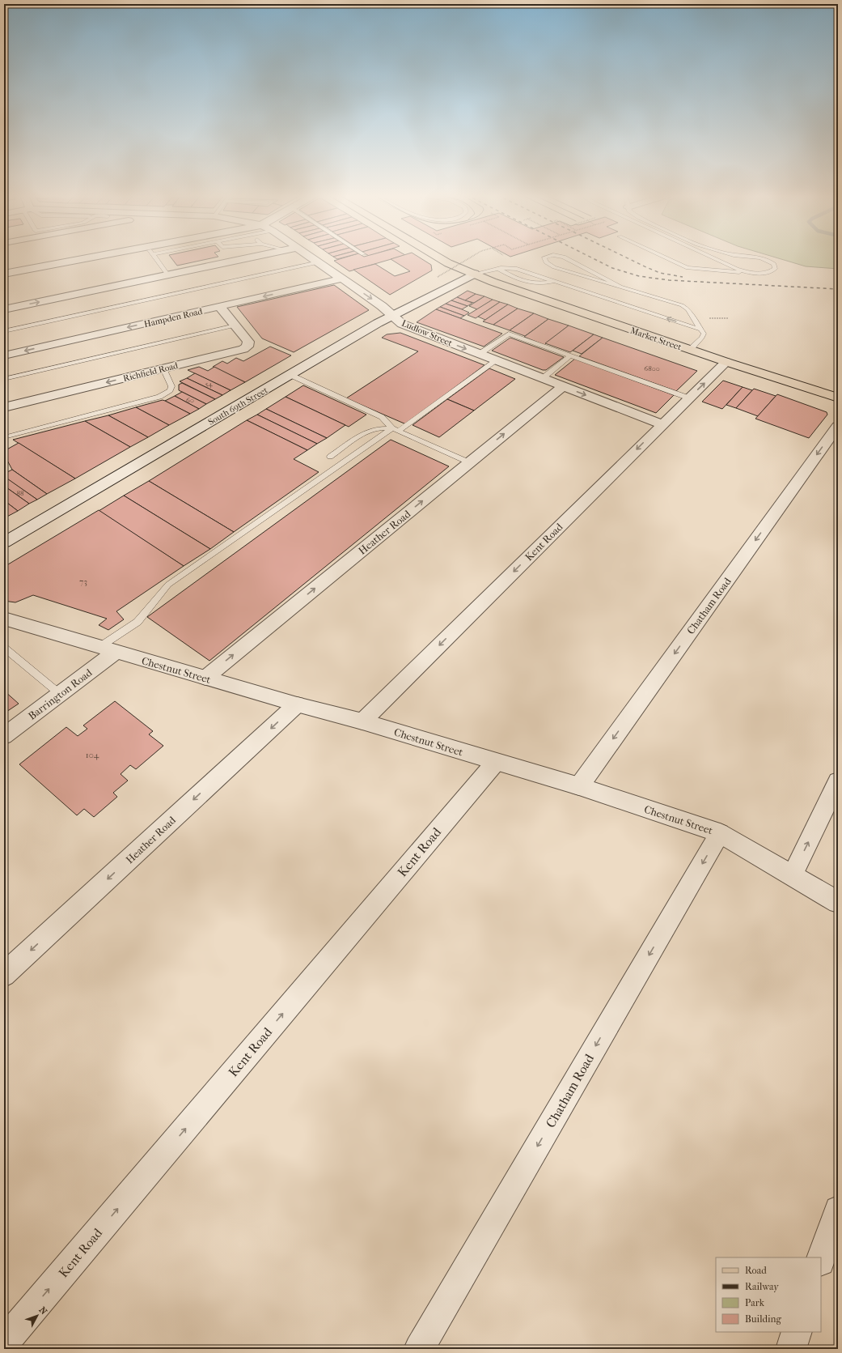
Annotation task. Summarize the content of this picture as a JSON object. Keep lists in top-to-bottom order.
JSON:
{
  "streets": {
    "main road": ["Market Street"],
    "street": [
      "Hampden Road",
      "Ludlow Street",
      "Richfield Road",
      "South 69th Street",
      "Heather Road",
      "Kent Road",
      "Chatham Road",
      "Chestnut Street",
      "Barrington Road"
    ]
  },
  "crossings": [
    ["Hampden Road", "Ludlow Street"],
    ["Hampden Road", "Richfield Road"],
    ["Ludlow Street", "South 69th Street"],
    ["Ludlow Street", "Heather Road"],
    ["Ludlow Street", "Kent Road"],
    ["Market Street", "South 69th Street"],
    ["Market Street", "Kent Road"],
    ["Heather Road", "Chestnut Street"],
    ["Kent Road", "Chestnut Street"],
    ["Chatham Road", "Chestnut Street"],
    ["Chestnut Street", "Barrington Road"]
  ],
  "one_way": ["Ludlow Street", "Chatham Road"],
  "house_numbers": [
    "6800",
    "54",
    "60",
    "88",
    "73",
    "104"
  ],
  "legend": [
    "Road",
    "Railway",
    "Park",
    "Building"
  ],
  "north": "top right"
}
